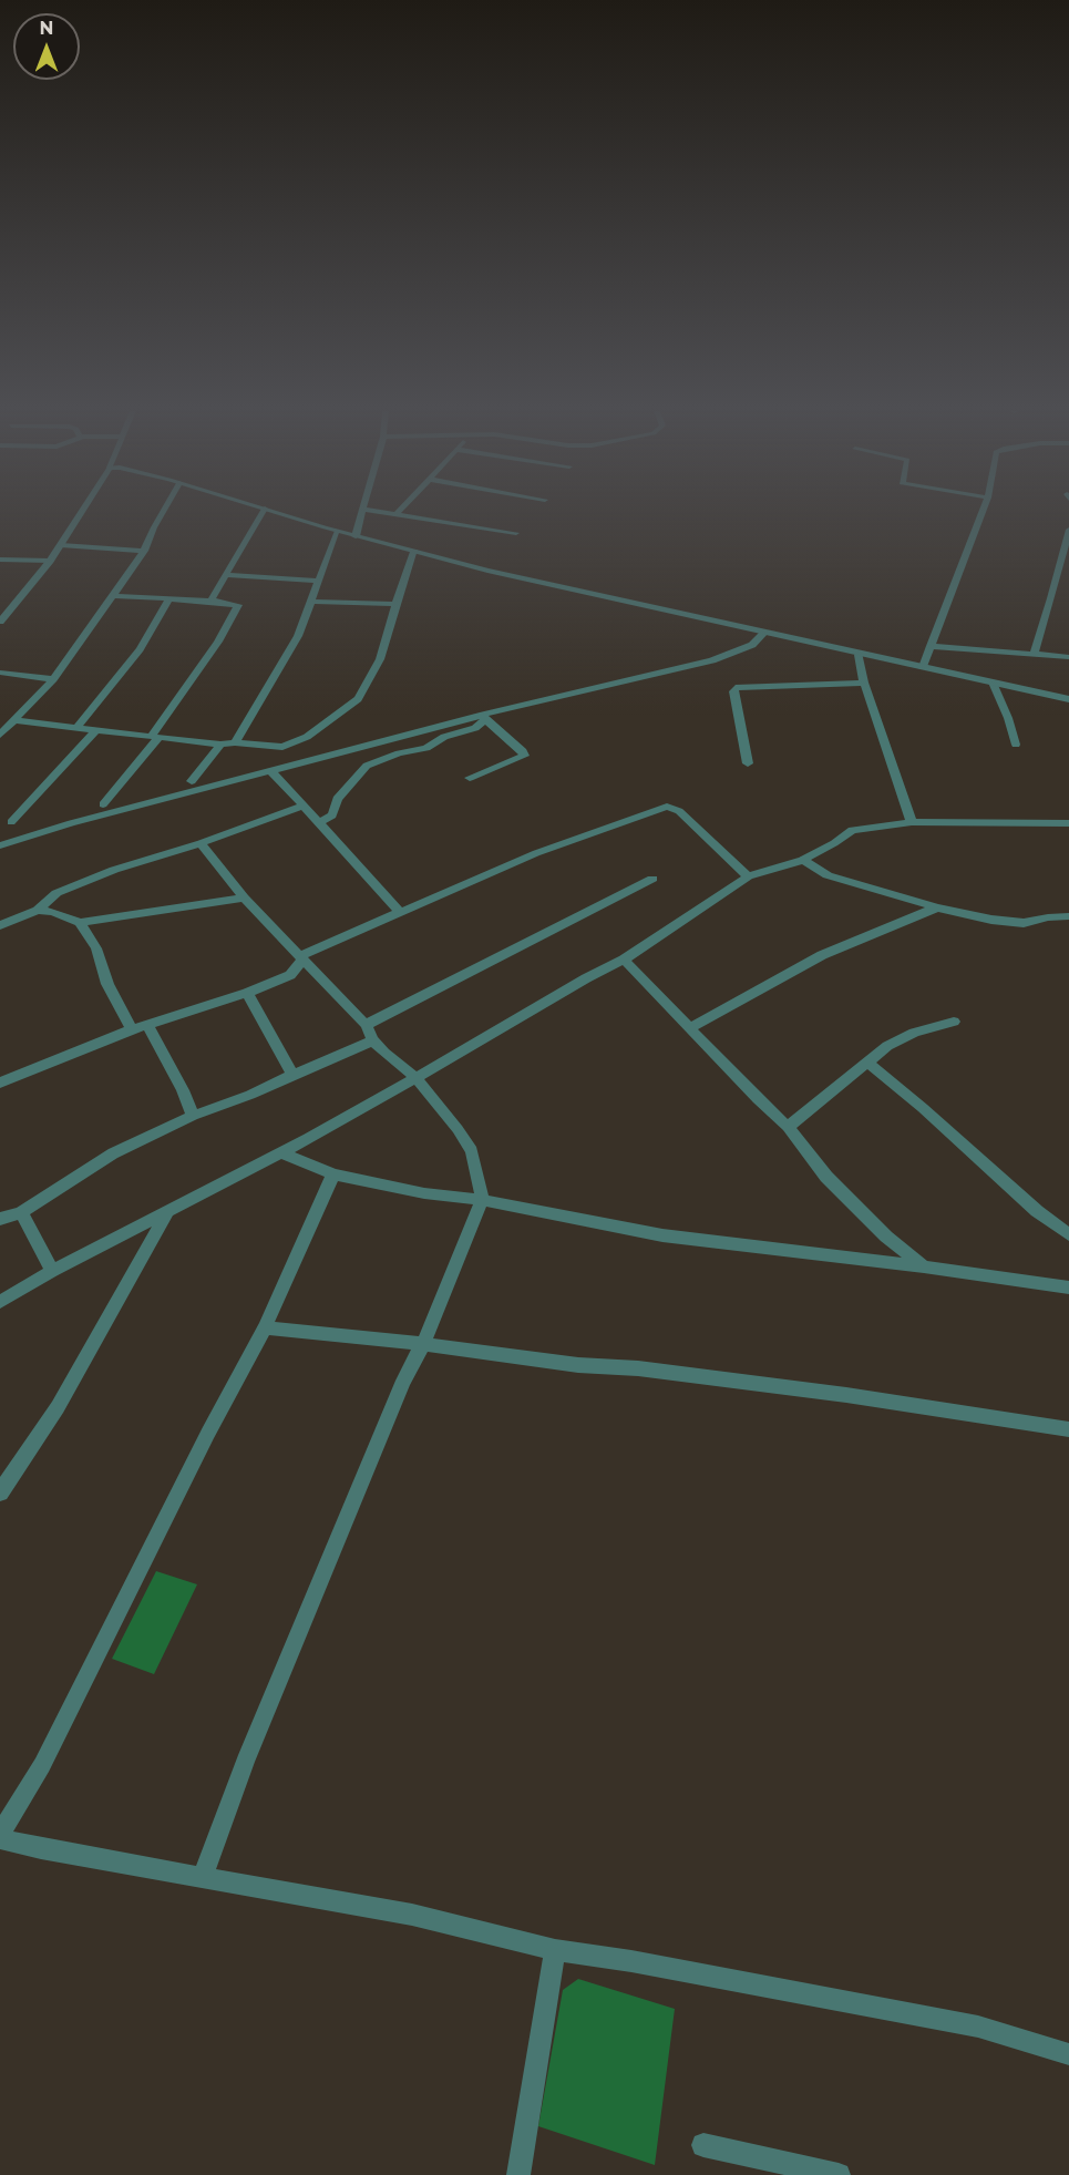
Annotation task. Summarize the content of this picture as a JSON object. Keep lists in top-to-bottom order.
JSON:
{
  "north": "top"
}
